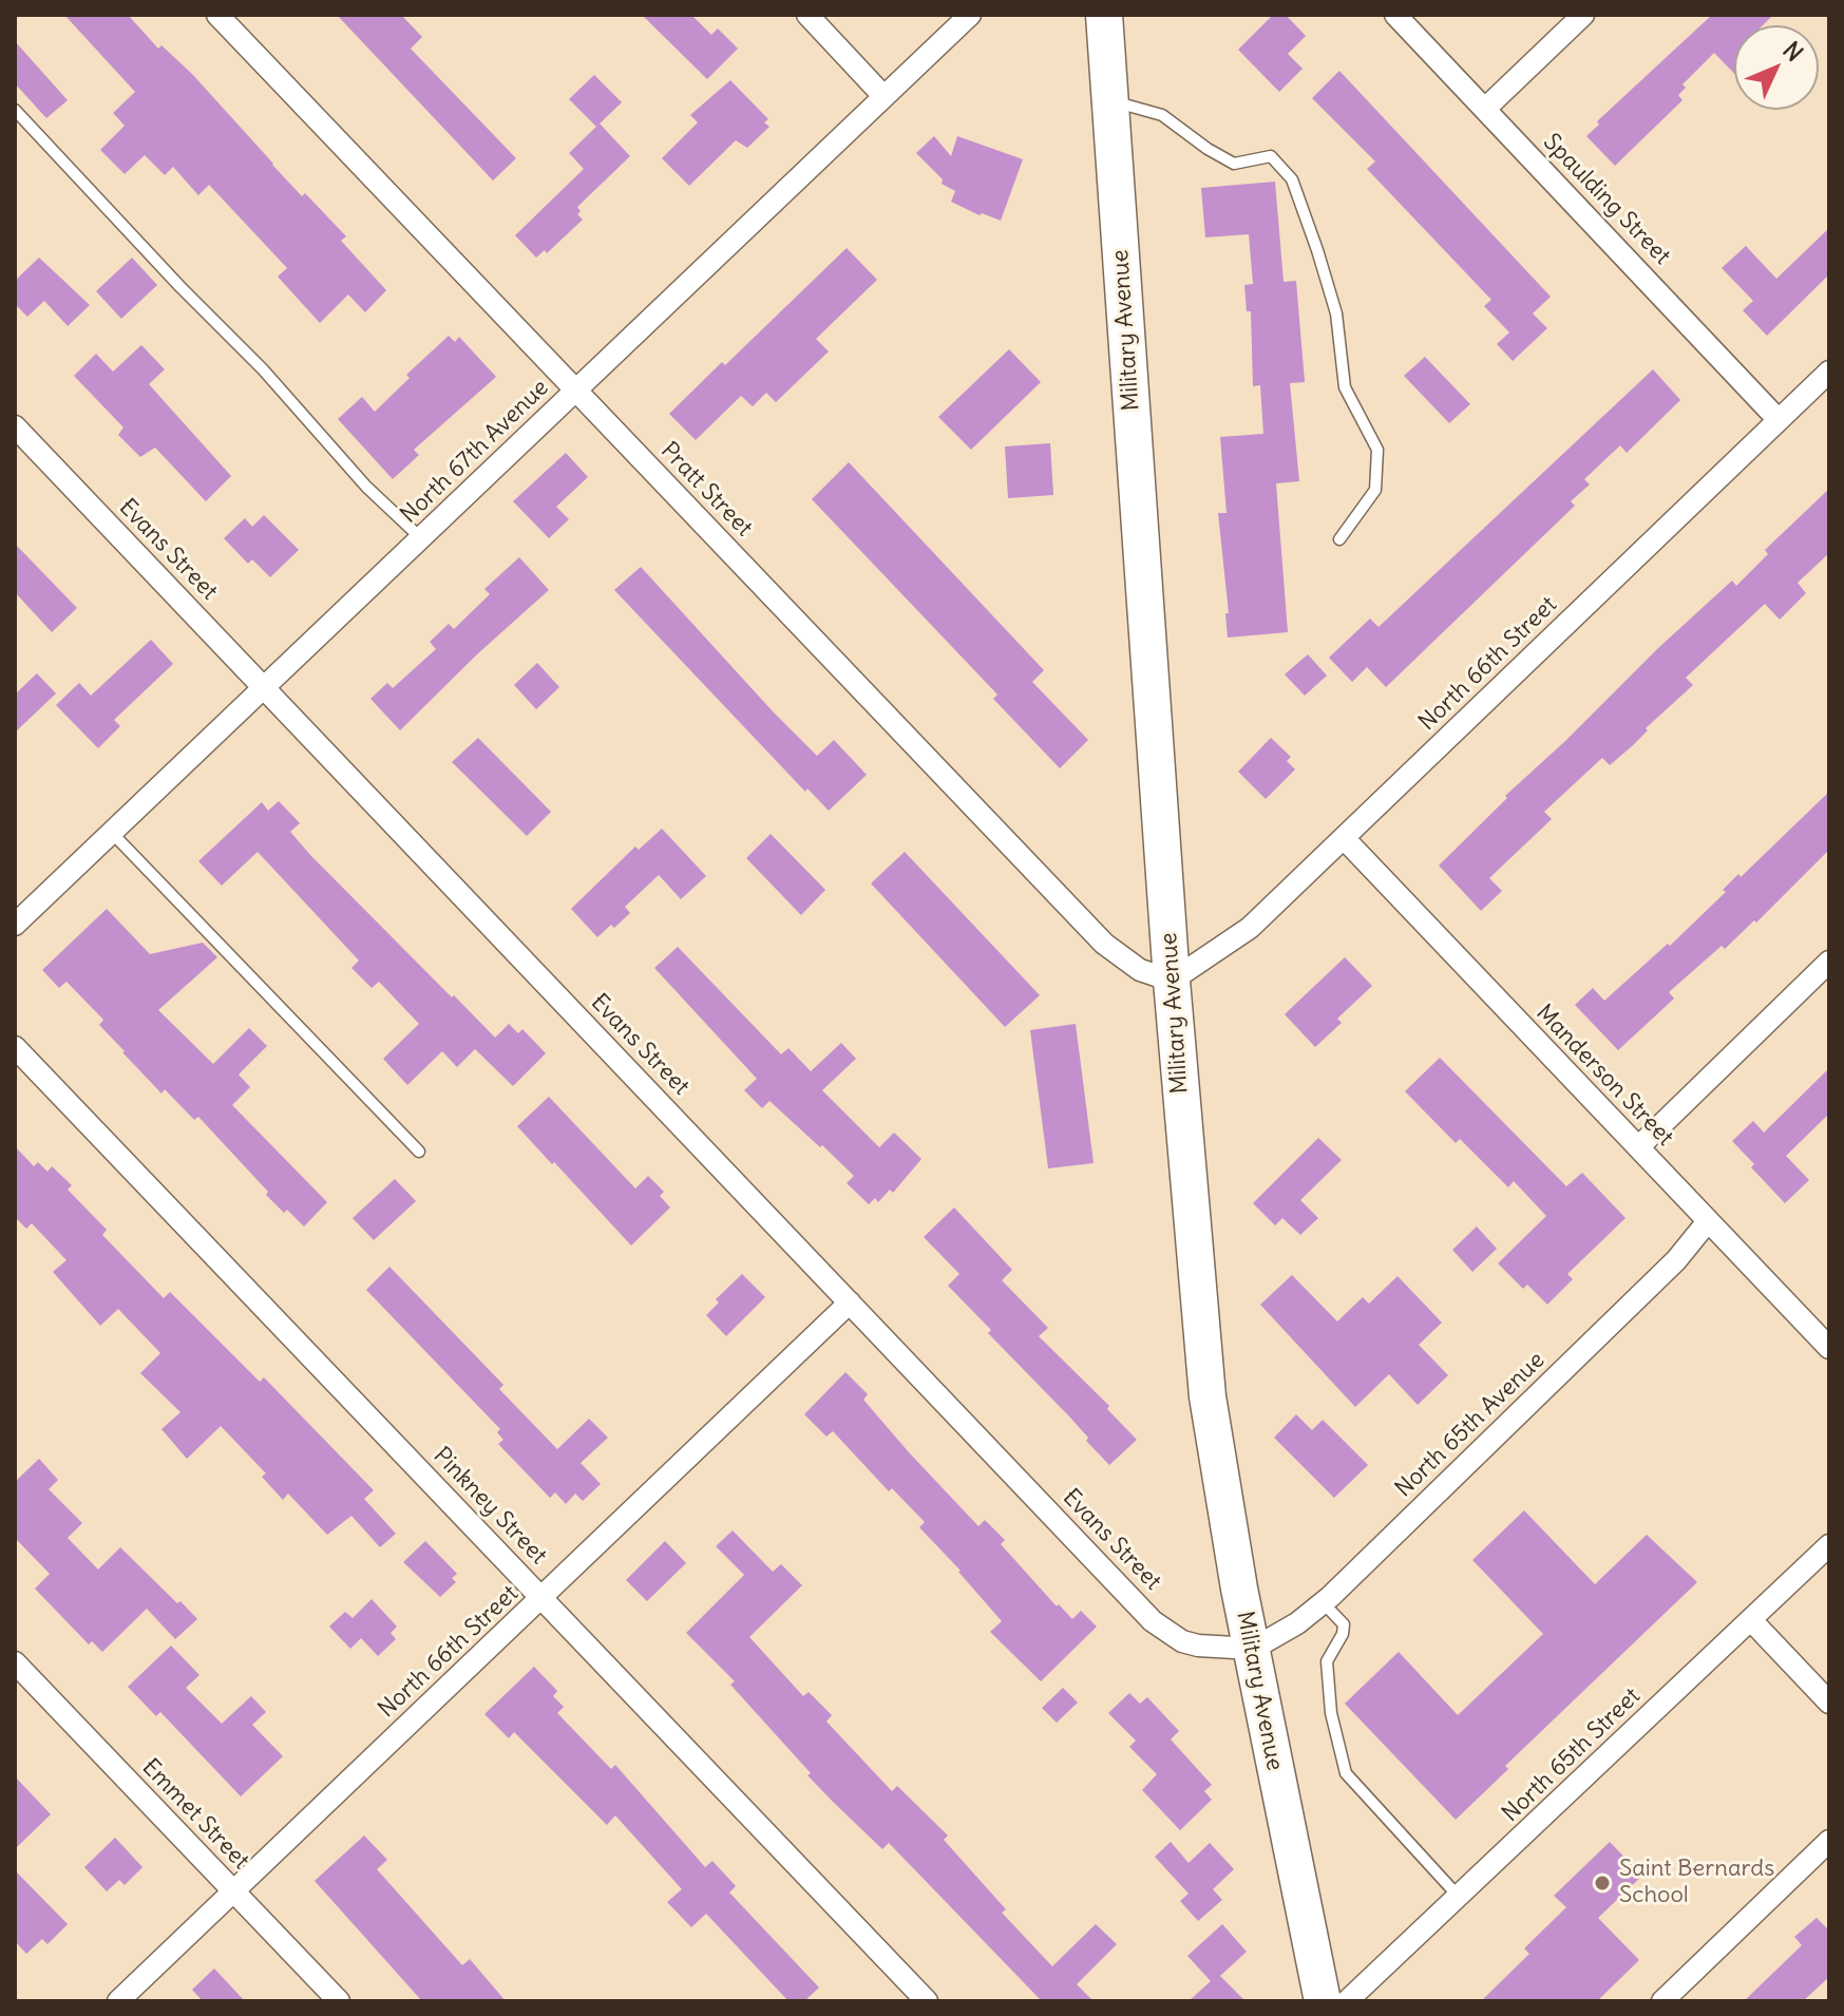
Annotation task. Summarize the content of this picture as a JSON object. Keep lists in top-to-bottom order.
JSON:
{
  "streets": {
    "main road": ["Military Avenue"],
    "street": [
      "Spaulding Street",
      "North 67th Avenue",
      "Pratt Street",
      "Evans Street",
      "North 66th Street",
      "Manderson Street",
      "North 65th Avenue",
      "Pinkney Street",
      "North 65th Street",
      "Emmet Street"
    ]
  },
  "crossings": [
    ["Spaulding Street", "North 66th Street"],
    ["Military Avenue", "Pratt Street"],
    ["Military Avenue", "Evans Street"],
    ["Military Avenue", "North 66th Street"],
    ["Military Avenue", "North 65th Avenue"],
    ["North 67th Avenue", "Pratt Street"],
    ["North 67th Avenue", "Evans Street"],
    ["Pratt Street", "North 66th Street"],
    ["Evans Street", "North 66th Street"],
    ["Evans Street", "North 65th Avenue"],
    ["North 66th Street", "Manderson Street"],
    ["North 66th Street", "Pinkney Street"],
    ["North 66th Street", "Emmet Street"],
    ["Manderson Street", "North 65th Avenue"]
  ],
  "places": ["Saint Bernards School"],
  "north": "top right"
}
